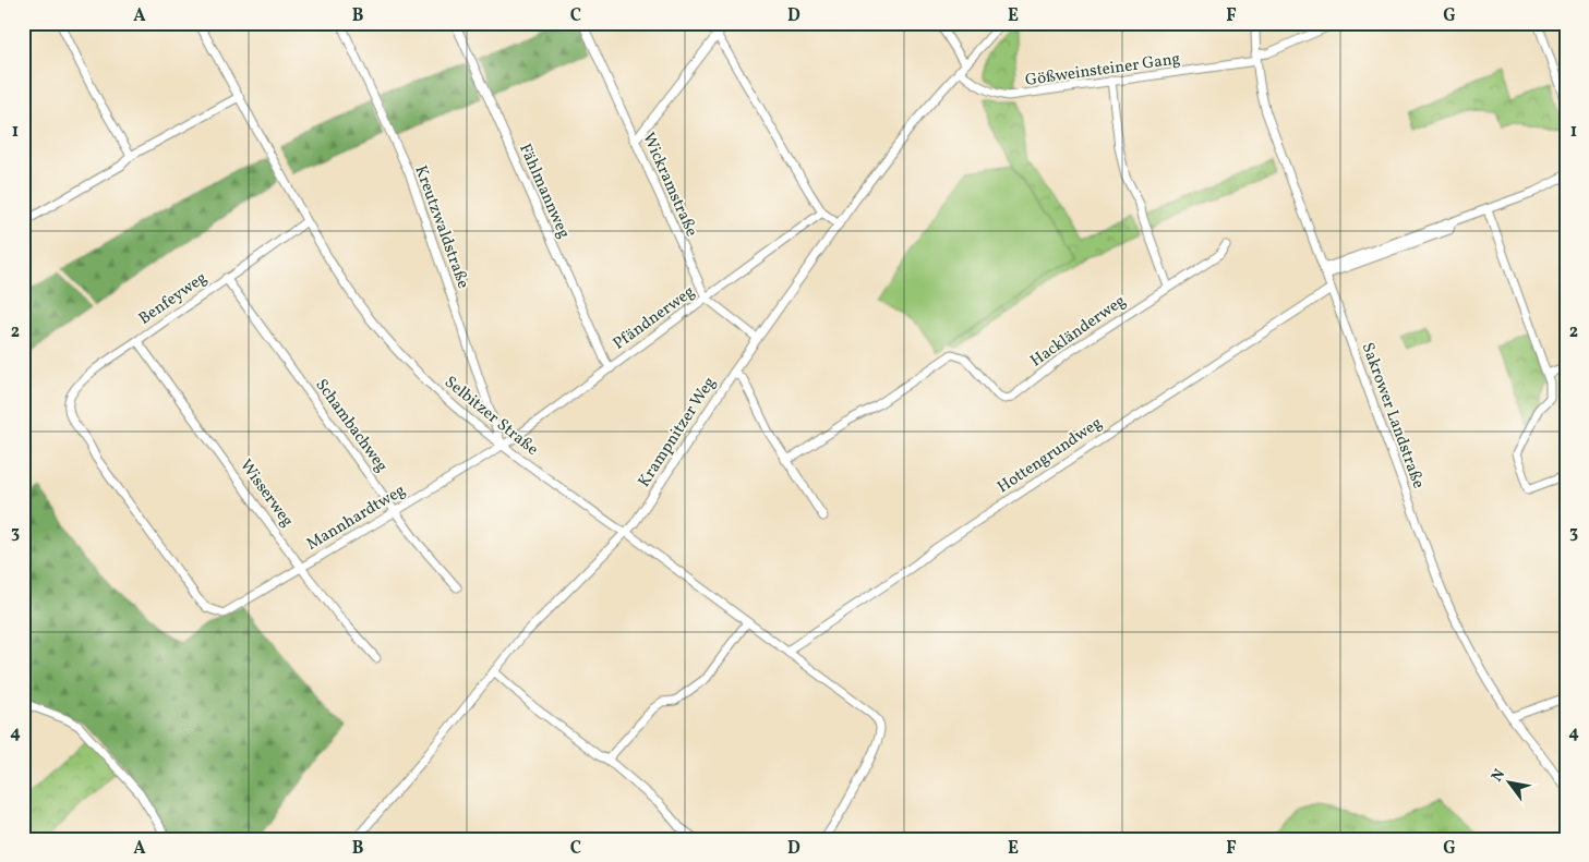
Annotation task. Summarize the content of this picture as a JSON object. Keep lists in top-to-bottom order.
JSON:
{
  "streets": {
    "street": [
      "Gößweinsteiner Gang",
      "Wickramstraße",
      "Fählmannweg",
      "Kreutzwaldstraße",
      "Benfeyweg",
      "Pfändnerweg",
      "Hackländerweg",
      "Selbitzer Straße",
      "Sakrower Landstraße",
      "Schambachweg",
      "Krampnitzer Weg",
      "Hottengrundweg",
      "Wisserweg",
      "Mannhardtweg"
    ]
  },
  "crossings": [
    ["Gößweinsteiner Gang", "Sakrower Landstraße"],
    ["Gößweinsteiner Gang", "Krampnitzer Weg"],
    ["Wickramstraße", "Pfändnerweg"],
    ["Wickramstraße", "Krampnitzer Weg"],
    ["Fählmannweg", "Pfändnerweg"],
    ["Kreutzwaldstraße", "Pfändnerweg"],
    ["Kreutzwaldstraße", "Selbitzer Straße"],
    ["Kreutzwaldstraße", "Mannhardtweg"],
    ["Benfeyweg", "Selbitzer Straße"],
    ["Benfeyweg", "Schambachweg"],
    ["Benfeyweg", "Wisserweg"],
    ["Benfeyweg", "Mannhardtweg"],
    ["Pfändnerweg", "Selbitzer Straße"],
    ["Pfändnerweg", "Mannhardtweg"],
    ["Selbitzer Straße", "Krampnitzer Weg"],
    ["Selbitzer Straße", "Hottengrundweg"],
    ["Selbitzer Straße", "Mannhardtweg"],
    ["Sakrower Landstraße", "Hottengrundweg"],
    ["Schambachweg", "Mannhardtweg"],
    ["Wisserweg", "Mannhardtweg"]
  ],
  "north": "top left",
  "grid": {
    "columns": [
      "A",
      "B",
      "C",
      "D",
      "E",
      "F",
      "G"
    ],
    "rows": [
      "1",
      "2",
      "3",
      "4"
    ]
  }
}
